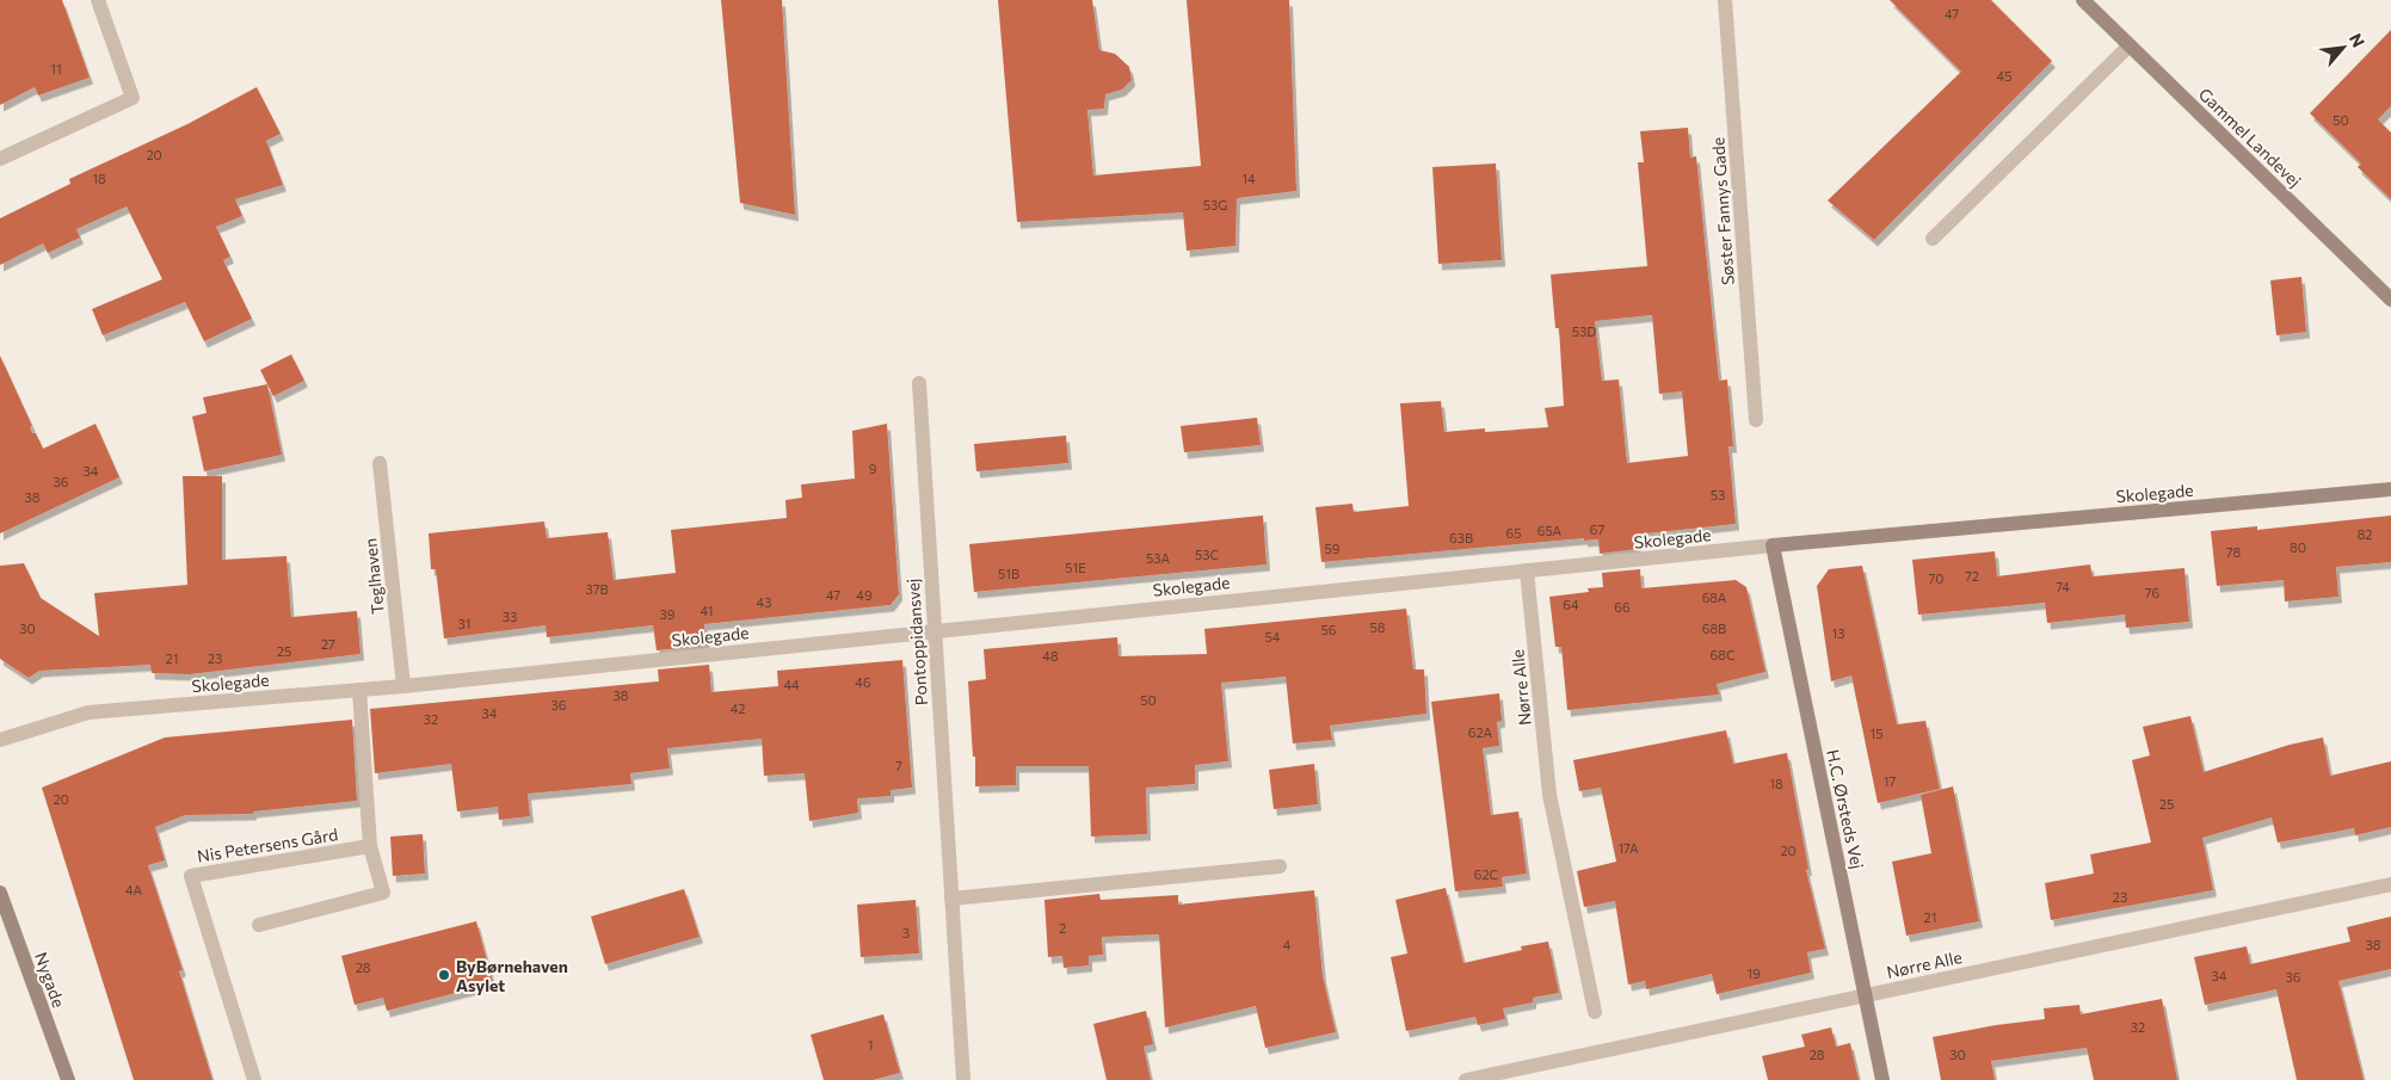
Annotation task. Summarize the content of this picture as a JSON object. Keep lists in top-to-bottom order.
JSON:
{
  "streets": {
    "street": [
      "Gammel Landevej",
      "Søster Fannys Gade",
      "Skolegade",
      "Teglhaven",
      "Pontoppidansvej",
      "Nørre Alle",
      "H.C. Ørsteds Vej",
      "Nis Petersens Gård",
      "Nygade"
    ]
  },
  "crossings": [
    ["Skolegade", "Teglhaven"],
    ["Skolegade", "Pontoppidansvej"],
    ["Skolegade", "Nørre Alle"],
    ["Skolegade", "H.C. Ørsteds Vej"],
    ["Nørre Alle", "H.C. Ørsteds Vej"]
  ],
  "places": ["ByBørnehaven Asylet"],
  "house_numbers": [
    "47",
    "11",
    "45",
    "50",
    "20",
    "18",
    "14",
    "53G",
    "53D",
    "9",
    "34",
    "36",
    "53",
    "38",
    "67",
    "65A",
    "65",
    "82",
    "63B",
    "80",
    "59",
    "78",
    "53C",
    "53A",
    "51E",
    "51B",
    "72",
    "70",
    "74",
    "37B",
    "76",
    "47",
    "49",
    "68A",
    "43",
    "64",
    "66",
    "41",
    "39",
    "33",
    "31",
    "58",
    "30",
    "68B",
    "56",
    "13",
    "54",
    "27",
    "25",
    "68C",
    "48",
    "21",
    "23",
    "46",
    "44",
    "38",
    "50",
    "36",
    "42",
    "34",
    "32",
    "62A",
    "15",
    "7",
    "17",
    "18",
    "20",
    "25",
    "17A",
    "20",
    "62C",
    "4A",
    "23",
    "21",
    "2",
    "3",
    "4",
    "38",
    "28",
    "19",
    "34",
    "36",
    "32",
    "1",
    "28",
    "30"
  ],
  "north": "top right"
}
